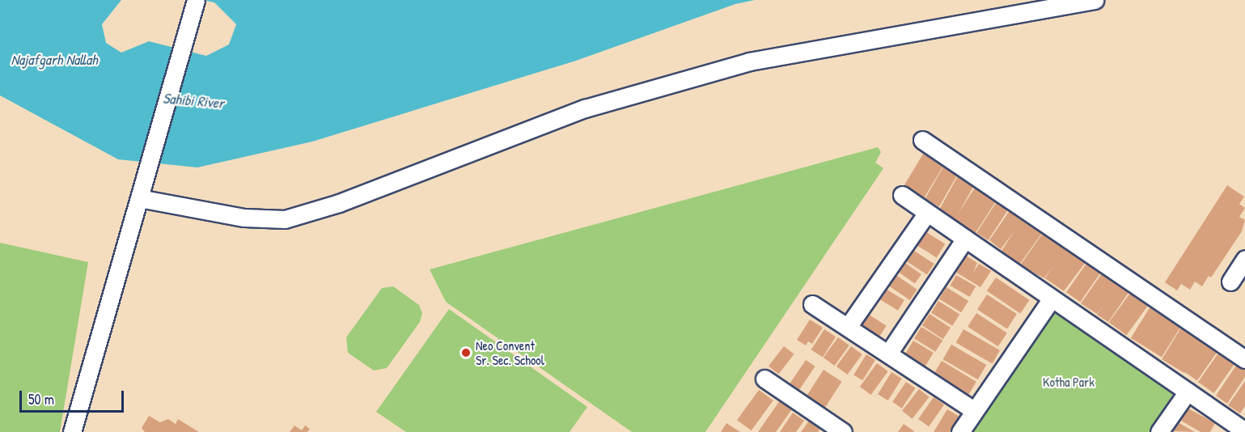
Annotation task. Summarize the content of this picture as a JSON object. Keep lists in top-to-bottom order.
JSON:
{
  "water": ["Najafgarh Nallah", "Sahibi River"],
  "parks": ["Kotha Park"],
  "places": ["Neo Convent Sr. Sec. School"],
  "scale_bar": "50 m"
}
